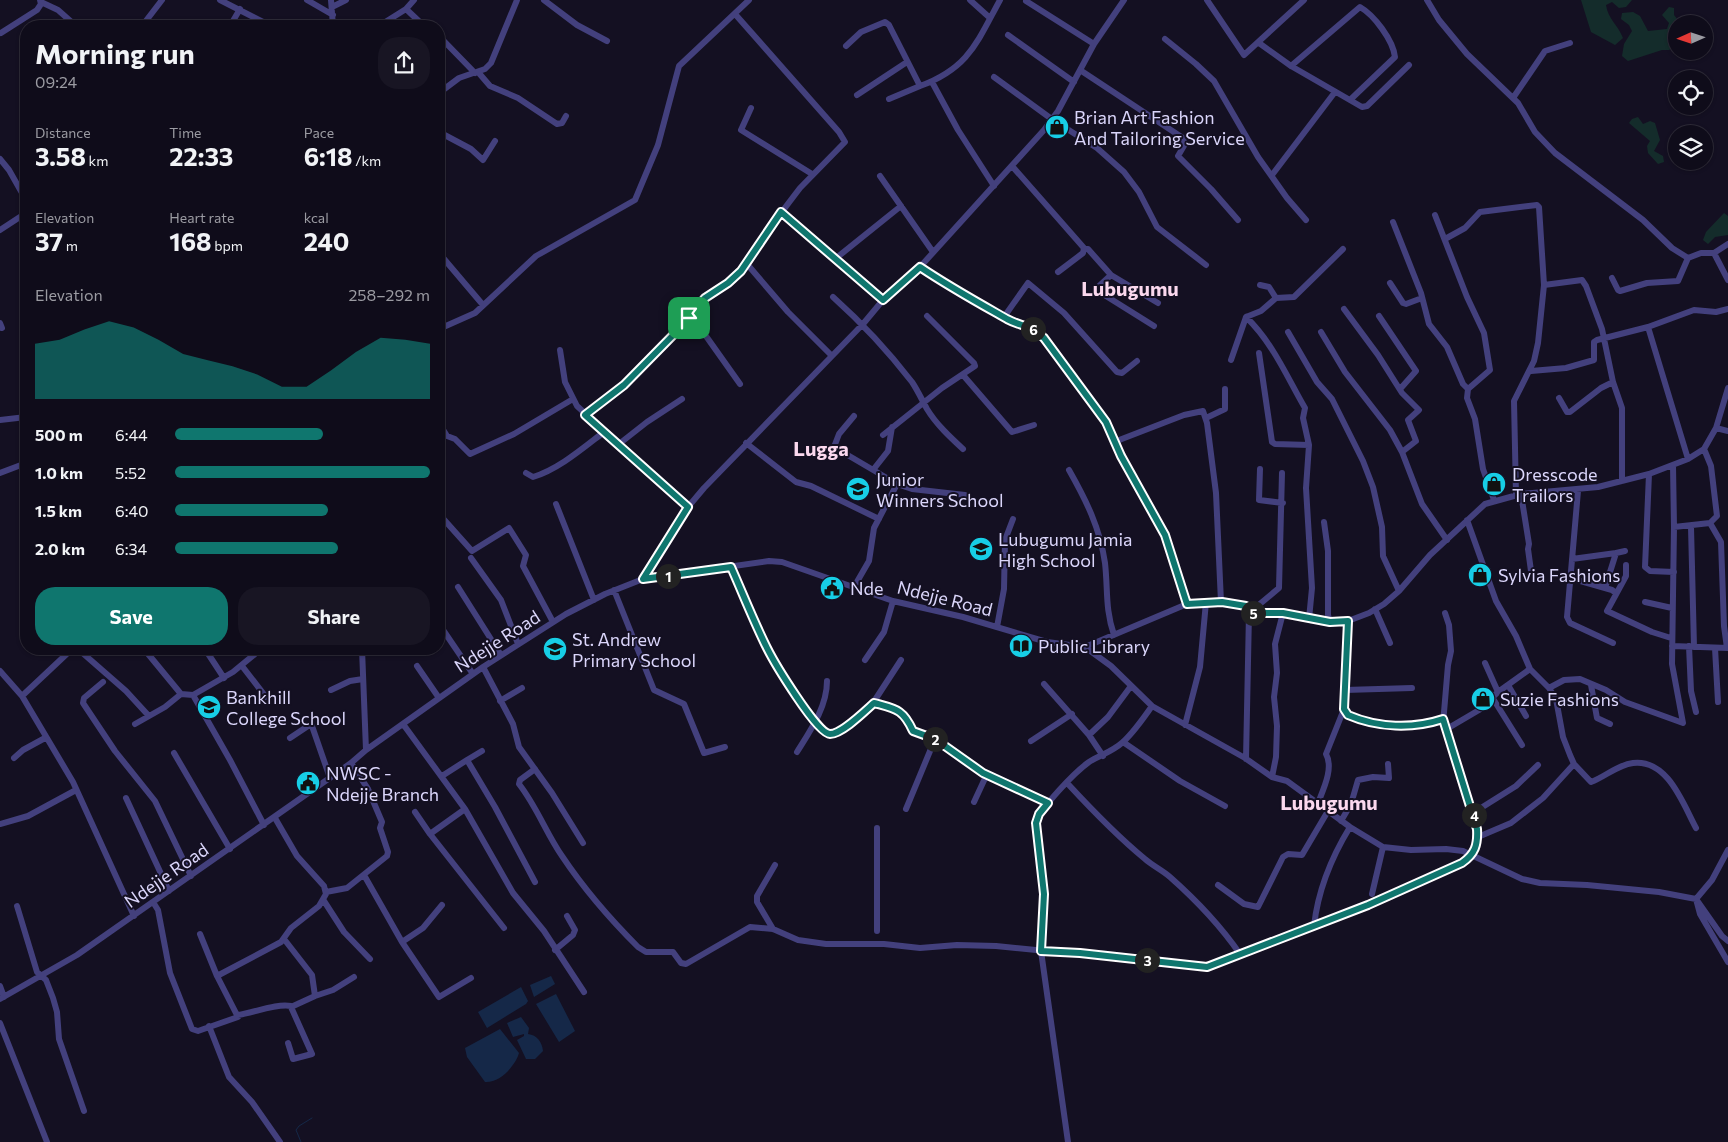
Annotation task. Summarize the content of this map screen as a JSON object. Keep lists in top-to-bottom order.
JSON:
{
  "streets": {
    "street": ["Ndejje Road"]
  },
  "districts": ["Lubugumu", "Lugga", "Lubugumu"],
  "places": {
    "shop": [
      "Brian Art Fashion And Tailoring Service",
      "Dresscode Trailors",
      "Sylvia Fashions",
      "Suzie Fashions"
    ],
    "school or university": [
      "Junior Winners School",
      "Lubugumu Jamia High School",
      "St. Andrew Primary School",
      "Bankhill College School"
    ],
    "public building": ["Nde", "NWSC - Ndejje Branch"],
    "library": ["Public Library"]
  },
  "north": "left",
  "page": {
    "heading": ["Morning run", "09:24"],
    "stats": [
      ["Distance", "3.58 km"],
      ["Time", "22:33"],
      ["Pace", "6:18 /km"],
      ["Elevation", "37 m"],
      ["Heart rate", "168 bpm"],
      ["kcal", "240"]
    ],
    "chart": ["Elevation", "258–292 m"],
    "pins": [
      "6",
      "1",
      "5",
      "2",
      "4",
      "3"
    ],
    "list": [
      {
        "name": "500 m",
        "note": "6:44"
      },
      {
        "name": "1.0 km",
        "note": "5:52"
      },
      {
        "name": "1.5 km",
        "note": "6:40"
      },
      {
        "name": "2.0 km",
        "note": "6:34"
      }
    ],
    "buttons": ["Save", "Share"]
  }
}
